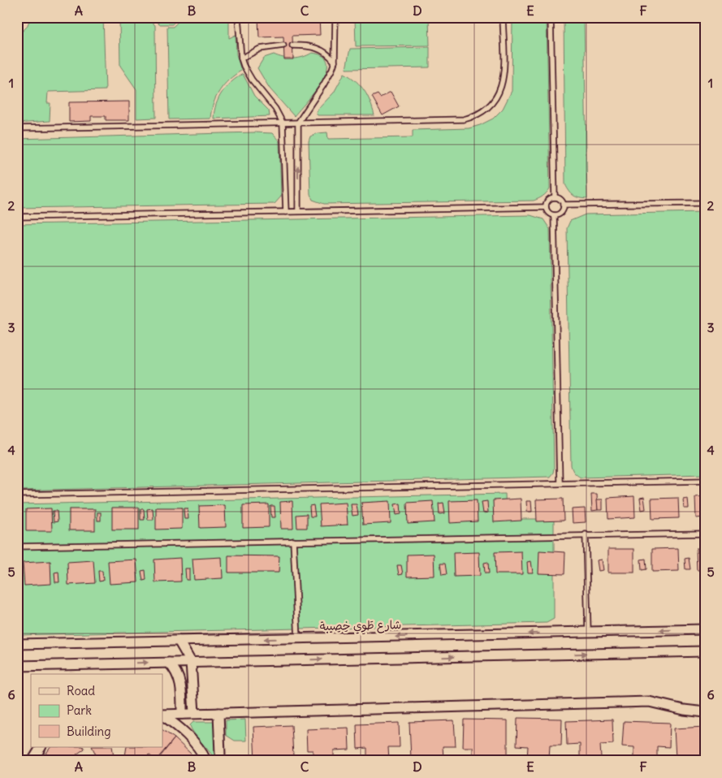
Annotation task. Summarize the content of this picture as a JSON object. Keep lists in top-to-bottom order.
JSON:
{
  "streets": {
    "street": ["شارع طَوِي خِصِيبة"]
  },
  "legend": ["Road", "Park", "Building"],
  "grid": {
    "columns": [
      "A",
      "B",
      "C",
      "D",
      "E",
      "F"
    ],
    "rows": [
      "1",
      "2",
      "3",
      "4",
      "5",
      "6"
    ]
  }
}
